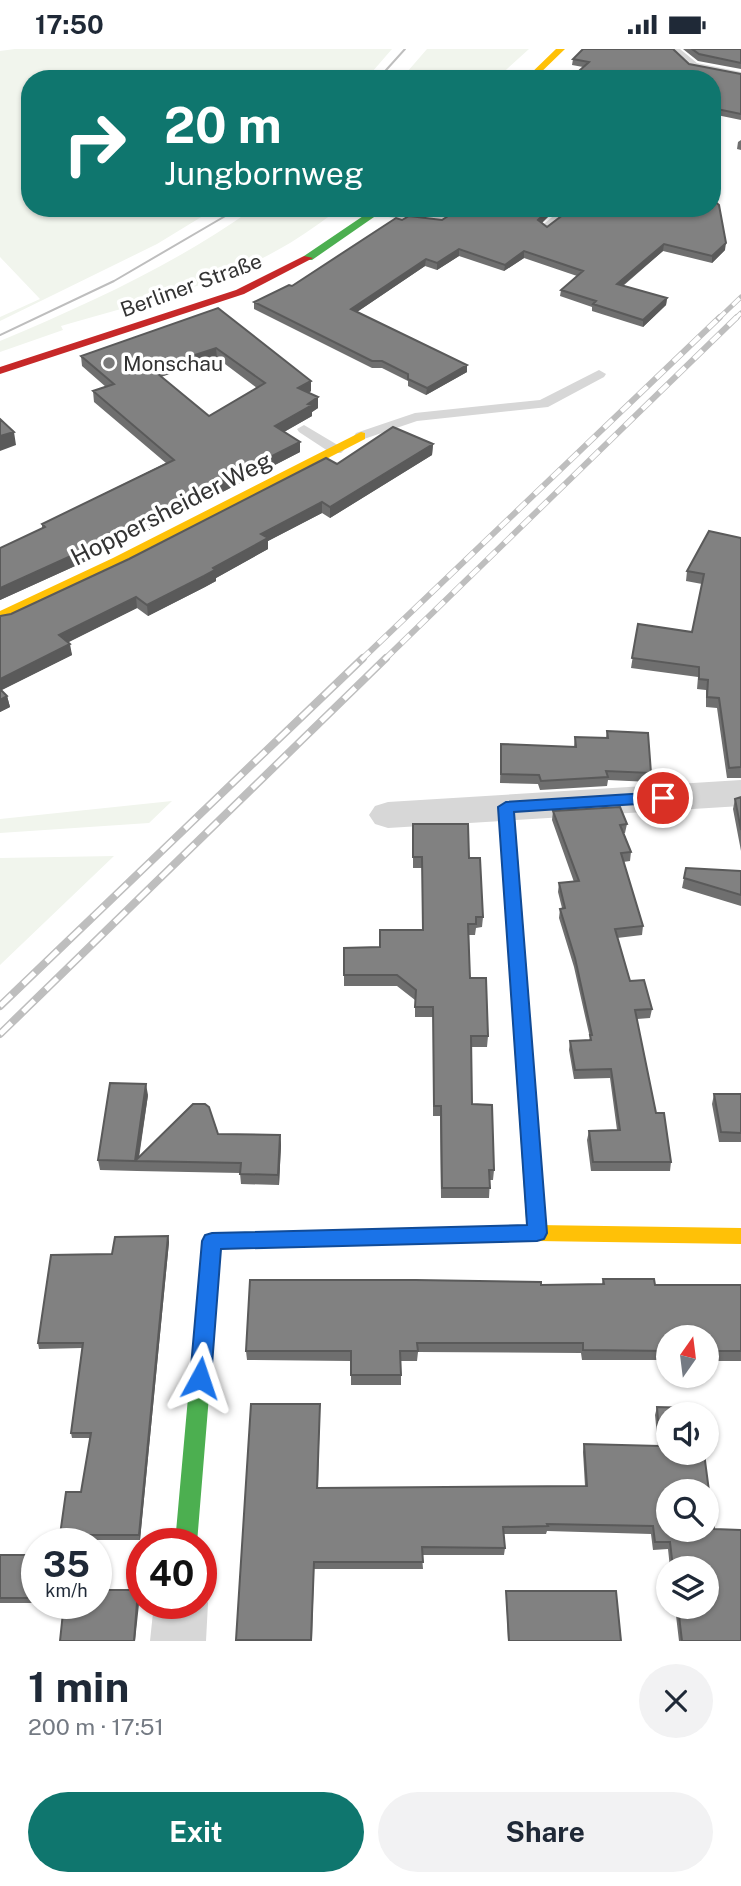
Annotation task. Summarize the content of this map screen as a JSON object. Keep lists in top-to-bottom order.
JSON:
{
  "streets": {
    "street": ["Berliner Straße", "Hoppersheider Weg"]
  },
  "places": ["Monschau"],
  "north": "top",
  "page": {
    "status": "17:50",
    "turn": ["20 m", "Jungbornweg"],
    "speed": "35 km/h",
    "limit": "40",
    "heading": ["1 min", "200 m · 17:51"],
    "buttons": ["Exit", "Share"]
  }
}
